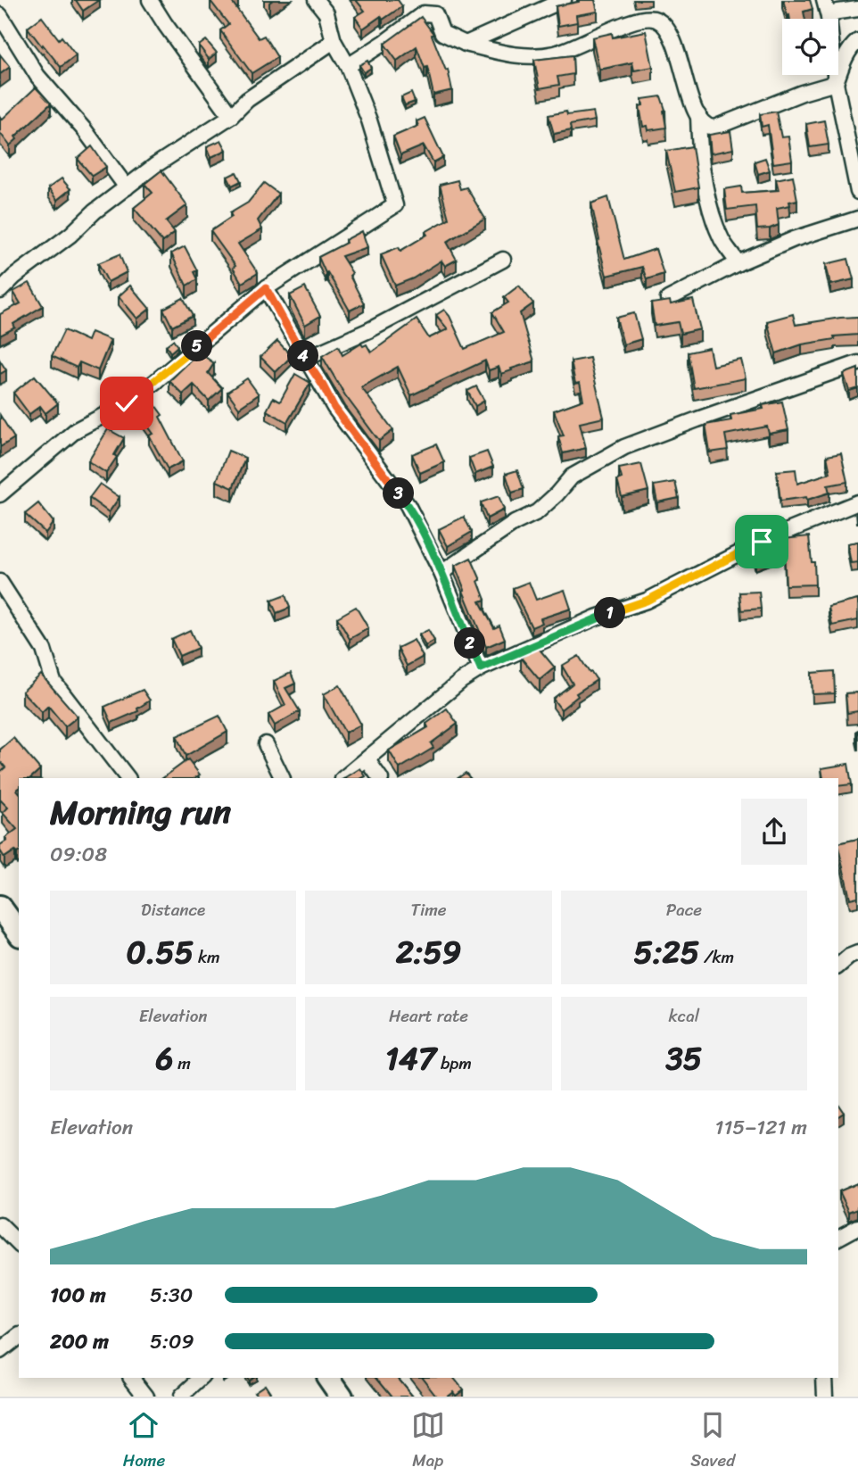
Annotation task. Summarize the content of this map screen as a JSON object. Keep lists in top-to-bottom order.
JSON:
{
  "page": {
    "pins": [
      "5",
      "4",
      "3",
      "1",
      "2"
    ],
    "heading": ["Morning run", "09:08"],
    "stats": [
      ["Distance", "0.55 km"],
      ["Time", "2:59"],
      ["Pace", "5:25 /km"],
      ["Elevation", "6 m"],
      ["Heart rate", "147 bpm"],
      ["kcal", "35"]
    ],
    "chart": ["Elevation", "115–121 m"],
    "list": [
      {
        "name": "100 m",
        "note": "5:30"
      },
      {
        "name": "200 m",
        "note": "5:09"
      }
    ],
    "tabs": ["Home", "Map", "Saved"]
  }
}
